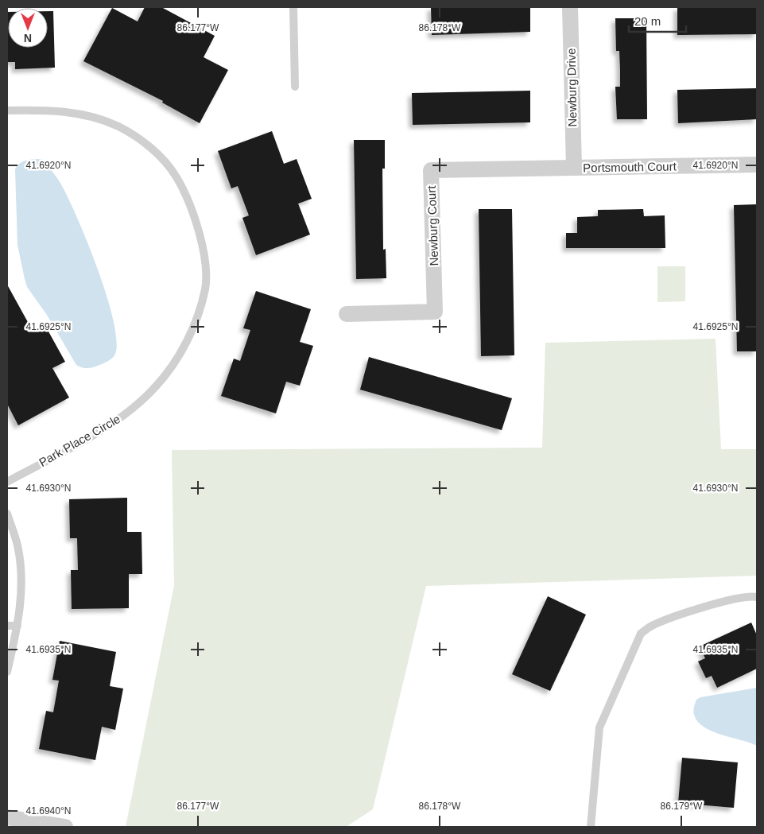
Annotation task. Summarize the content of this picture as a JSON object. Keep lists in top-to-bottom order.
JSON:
{
  "streets": {
    "street": ["Newburg Drive", "Portsmouth Court", "Newburg Court"],
    "lane": ["Park Place Circle"]
  },
  "crossings": [
    ["Newburg Drive", "Portsmouth Court"],
    ["Newburg Drive", "Newburg Court"],
    ["Portsmouth Court", "Newburg Court"]
  ],
  "scale_bar": "20 m",
  "north": "bottom",
  "coordinates": [
    "86.177°W",
    "86.178°W",
    "41.6920°N",
    "41.6925°N",
    "41.6930°N",
    "41.6935°N",
    "86.179°W",
    "41.6940°N"
  ]
}
